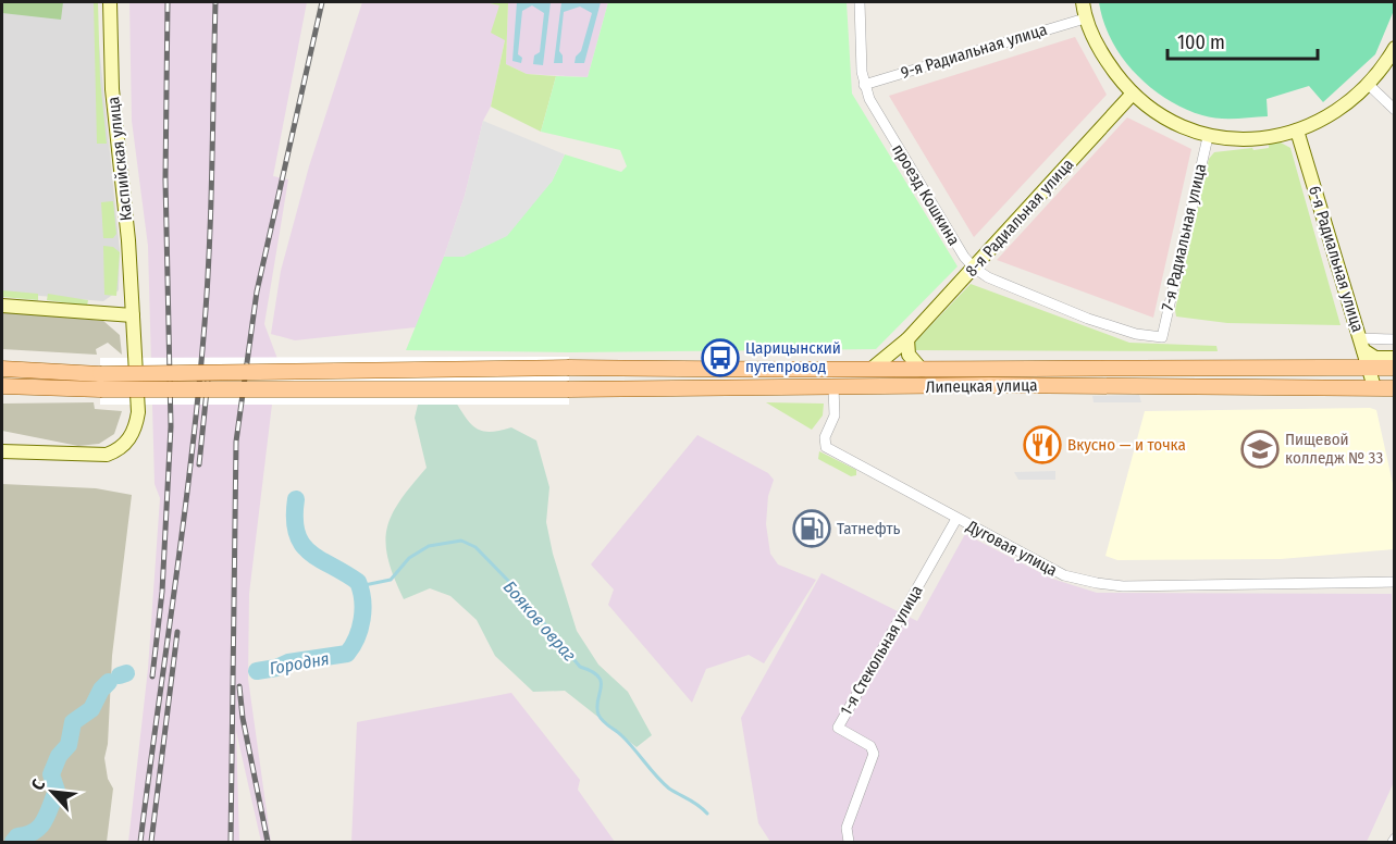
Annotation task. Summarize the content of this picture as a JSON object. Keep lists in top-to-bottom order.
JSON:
{
  "streets": {
    "main road": [
      "Каспийская улица",
      "8-я Радиальная улица",
      "6-я Радиальная улица",
      "Липецкая улица"
    ],
    "street": [
      "9-я Радиальная улица",
      "проезд Кошкина",
      "7-я Радиальная улица",
      "Дуговая улица",
      "1-я Стекольная улица"
    ]
  },
  "crossings": [
    ["9-я Радиальная улица", "проезд Кошкина"],
    ["проезд Кошкина", "8-я Радиальная улица"],
    ["проезд Кошкина", "7-я Радиальная улица"],
    ["8-я Радиальная улица", "Липецкая улица"],
    ["6-я Радиальная улица", "Липецкая улица"],
    ["Липецкая улица", "Дуговая улица"],
    ["Дуговая улица", "1-я Стекольная улица"]
  ],
  "water": ["Бояков овраг", "Городня"],
  "places": {
    "bus stop": ["Царицынский путепровод"],
    "restaurant": ["Вкусно — и точка"],
    "school or university": ["Пищевой колледж № 33"],
    "fuel station": ["Татнефть"]
  },
  "scale_bar": "100 m",
  "north": "top left"
}
